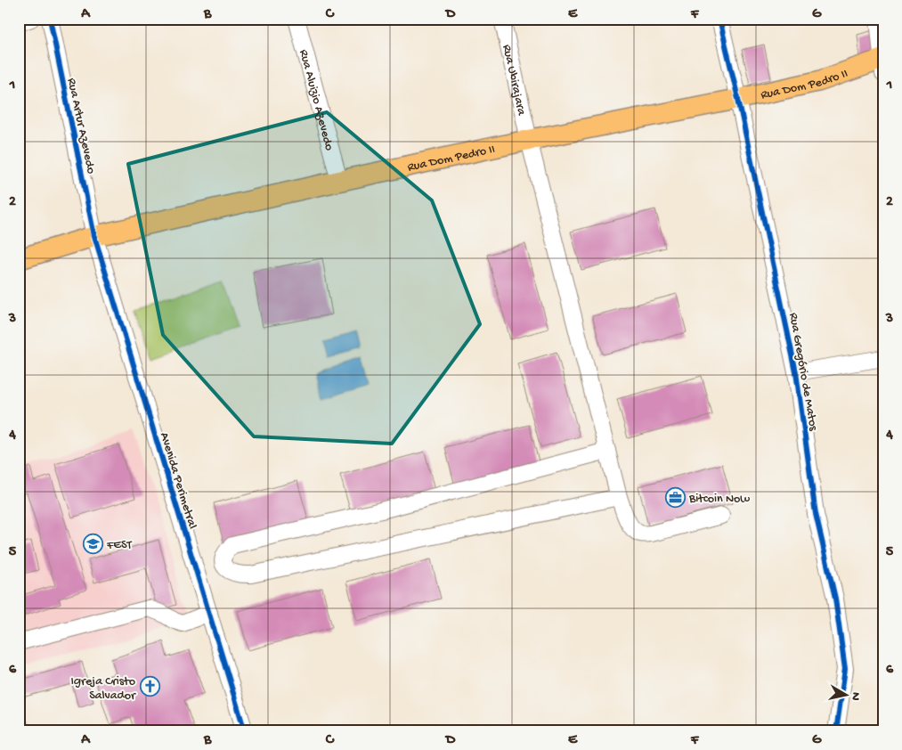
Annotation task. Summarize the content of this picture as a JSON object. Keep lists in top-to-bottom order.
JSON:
{
  "streets": {
    "main road": ["Rua Dom Pedro II"],
    "street": [
      "Rua Ubirajara",
      "Rua Aluizio Azevedo",
      "Rua Artur Azevedo",
      "Rua Gregório de Matos",
      "Avenida Perimetral"
    ]
  },
  "crossings": [
    ["Rua Ubirajara", "Rua Dom Pedro II"],
    ["Rua Dom Pedro II", "Rua Aluizio Azevedo"],
    ["Rua Dom Pedro II", "Rua Artur Azevedo"],
    ["Rua Dom Pedro II", "Rua Gregório de Matos"],
    ["Rua Dom Pedro II", "Avenida Perimetral"],
    ["Rua Artur Azevedo", "Avenida Perimetral"]
  ],
  "places": {
    "office": ["Bitcoin Now"],
    "school or university": ["FEST"],
    "church": ["Igreja Cristo Salvador"]
  },
  "north": "right",
  "grid": {
    "columns": [
      "A",
      "B",
      "C",
      "D",
      "E",
      "F",
      "G"
    ],
    "rows": [
      "1",
      "2",
      "3",
      "4",
      "5",
      "6"
    ]
  }
}
